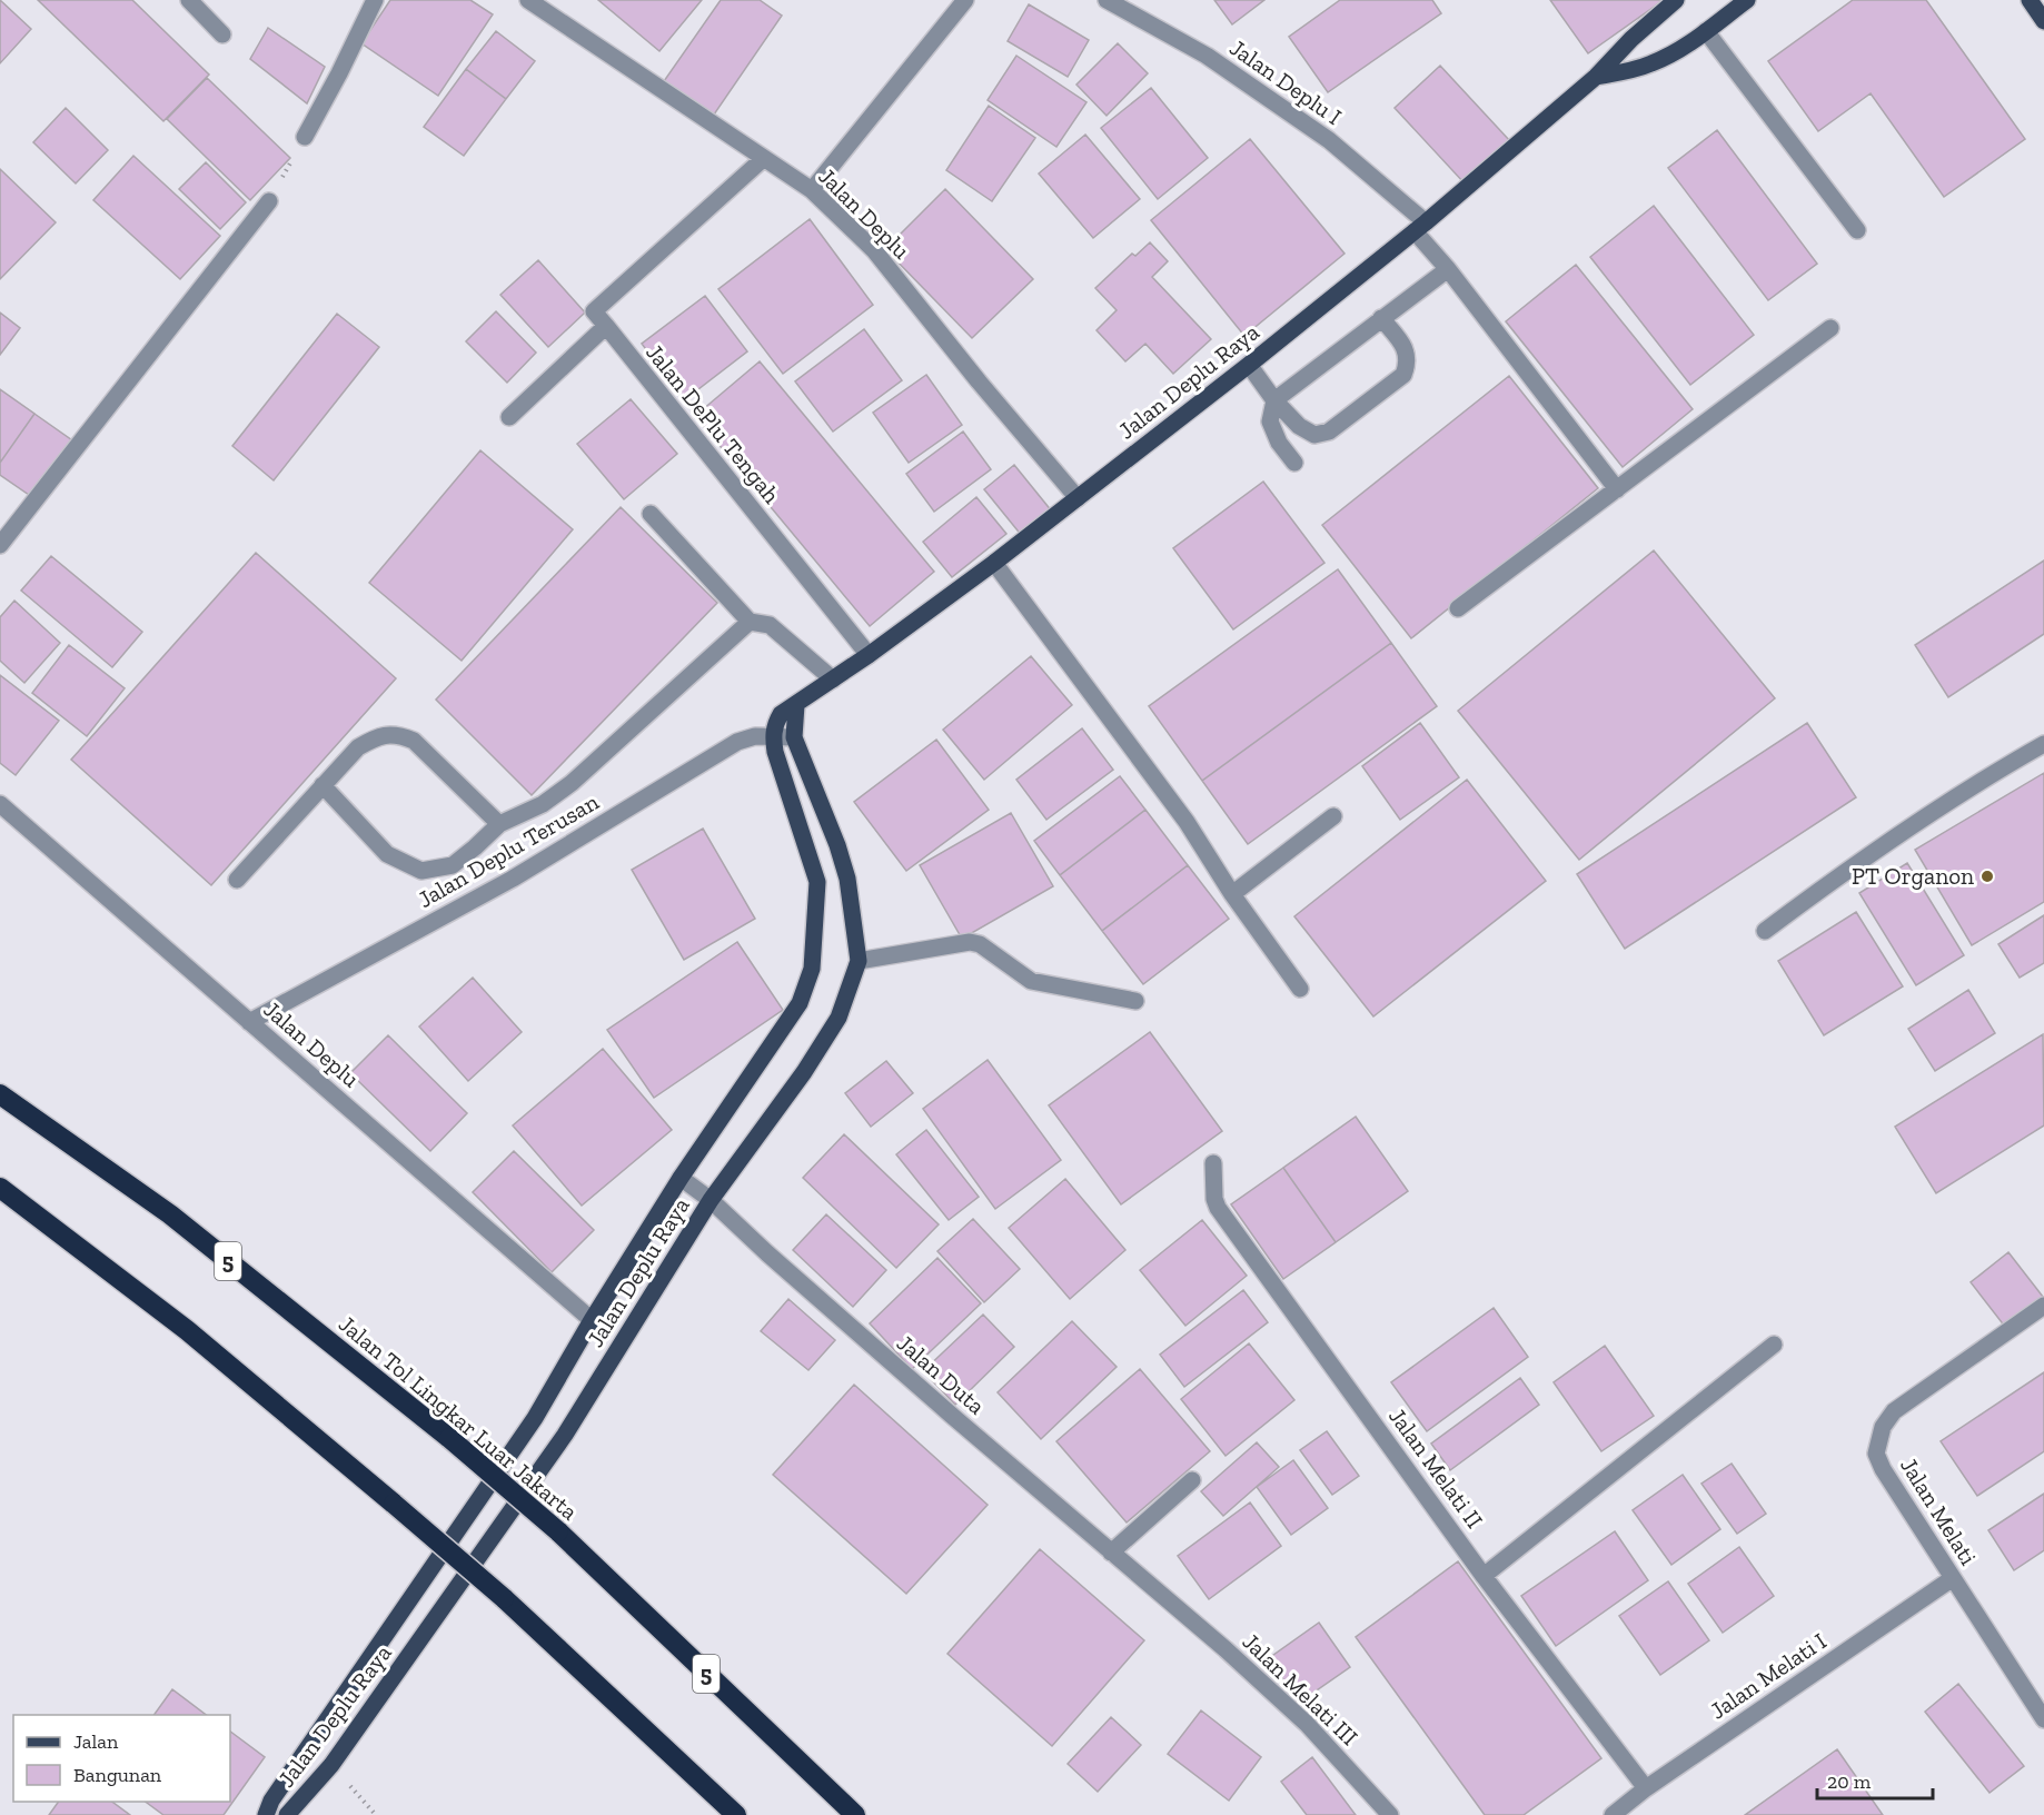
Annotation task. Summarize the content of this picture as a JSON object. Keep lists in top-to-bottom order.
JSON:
{
  "streets": {
    "highway": ["5", "Jalan Tol Lingkar Luar Jakarta"],
    "main road": ["Jalan Deplu Raya"],
    "street": [
      "Jalan Deplu I",
      "Jalan Deplu",
      "Jalan DePlu Tengah",
      "Jalan Deplu Terusan",
      "Jalan Duta",
      "Jalan Melati II",
      "Jalan Melati",
      "Jalan Melati I",
      "Jalan Melati III"
    ]
  },
  "crossings": [
    ["Jalan Deplu I", "Jalan Deplu Raya"],
    ["Jalan Deplu", "Jalan Deplu Raya"],
    ["Jalan Deplu", "Jalan Deplu Terusan"],
    ["Jalan Deplu Raya", "Jalan DePlu Tengah"],
    ["Jalan Deplu Raya", "Jalan Deplu Terusan"],
    ["Jalan Deplu Raya", "Jalan Duta"],
    ["Jalan Duta", "Jalan Melati III"],
    ["Jalan Melati II", "Jalan Melati I"],
    ["Jalan Melati", "Jalan Melati I"]
  ],
  "places": ["PT Organon"],
  "legend": ["Jalan", "Bangunan"],
  "scale_bar": "20 m"
}
